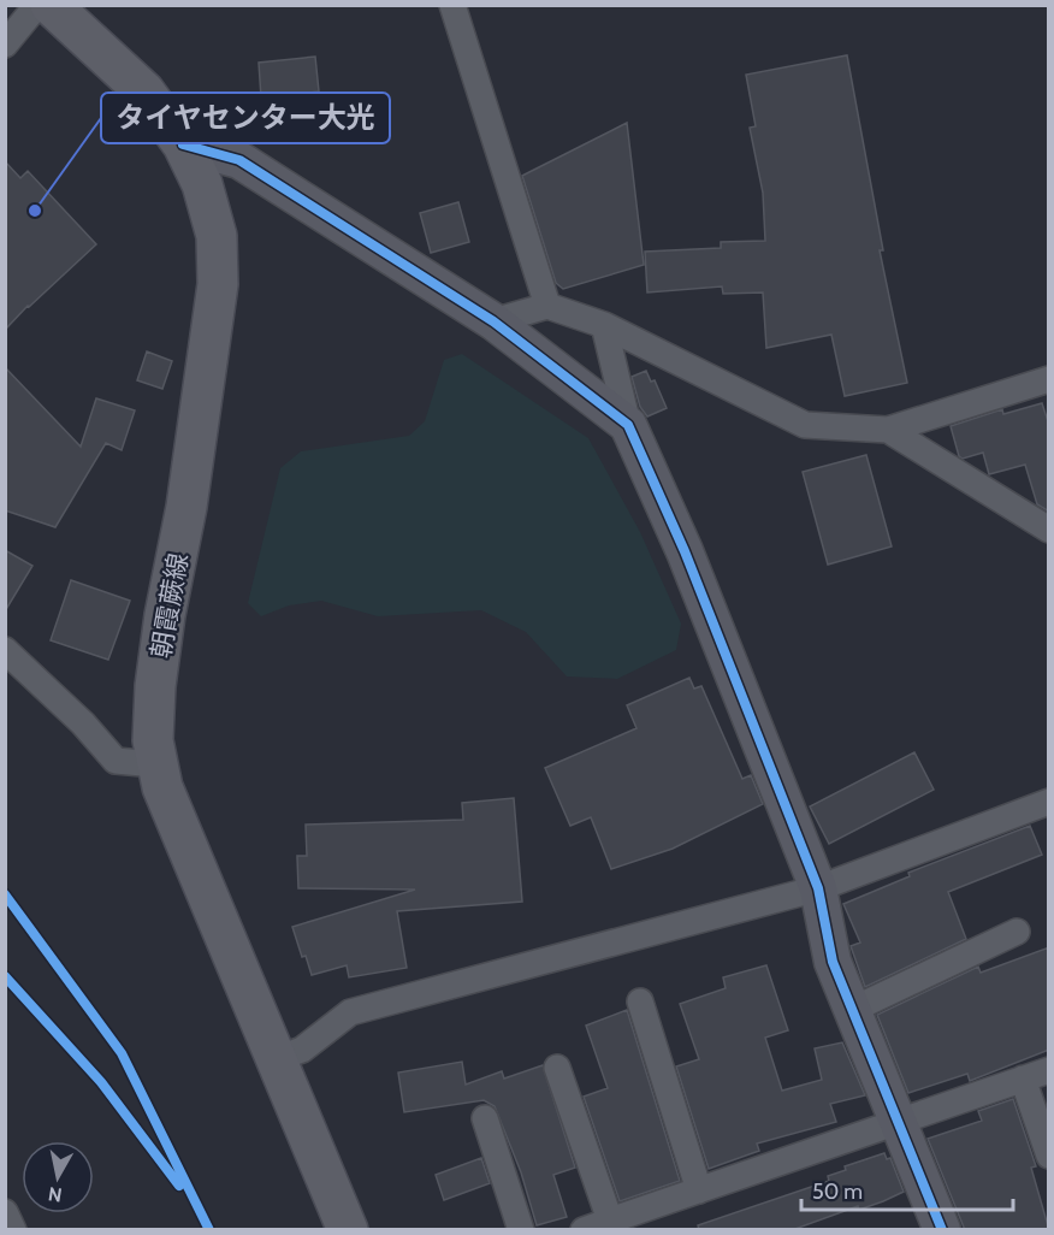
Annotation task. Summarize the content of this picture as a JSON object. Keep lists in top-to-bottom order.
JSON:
{
  "streets": {
    "main road": ["朝霞蕨線"]
  },
  "places": ["タイヤセンター大光"],
  "scale_bar": "50 m",
  "north": "bottom"
}
